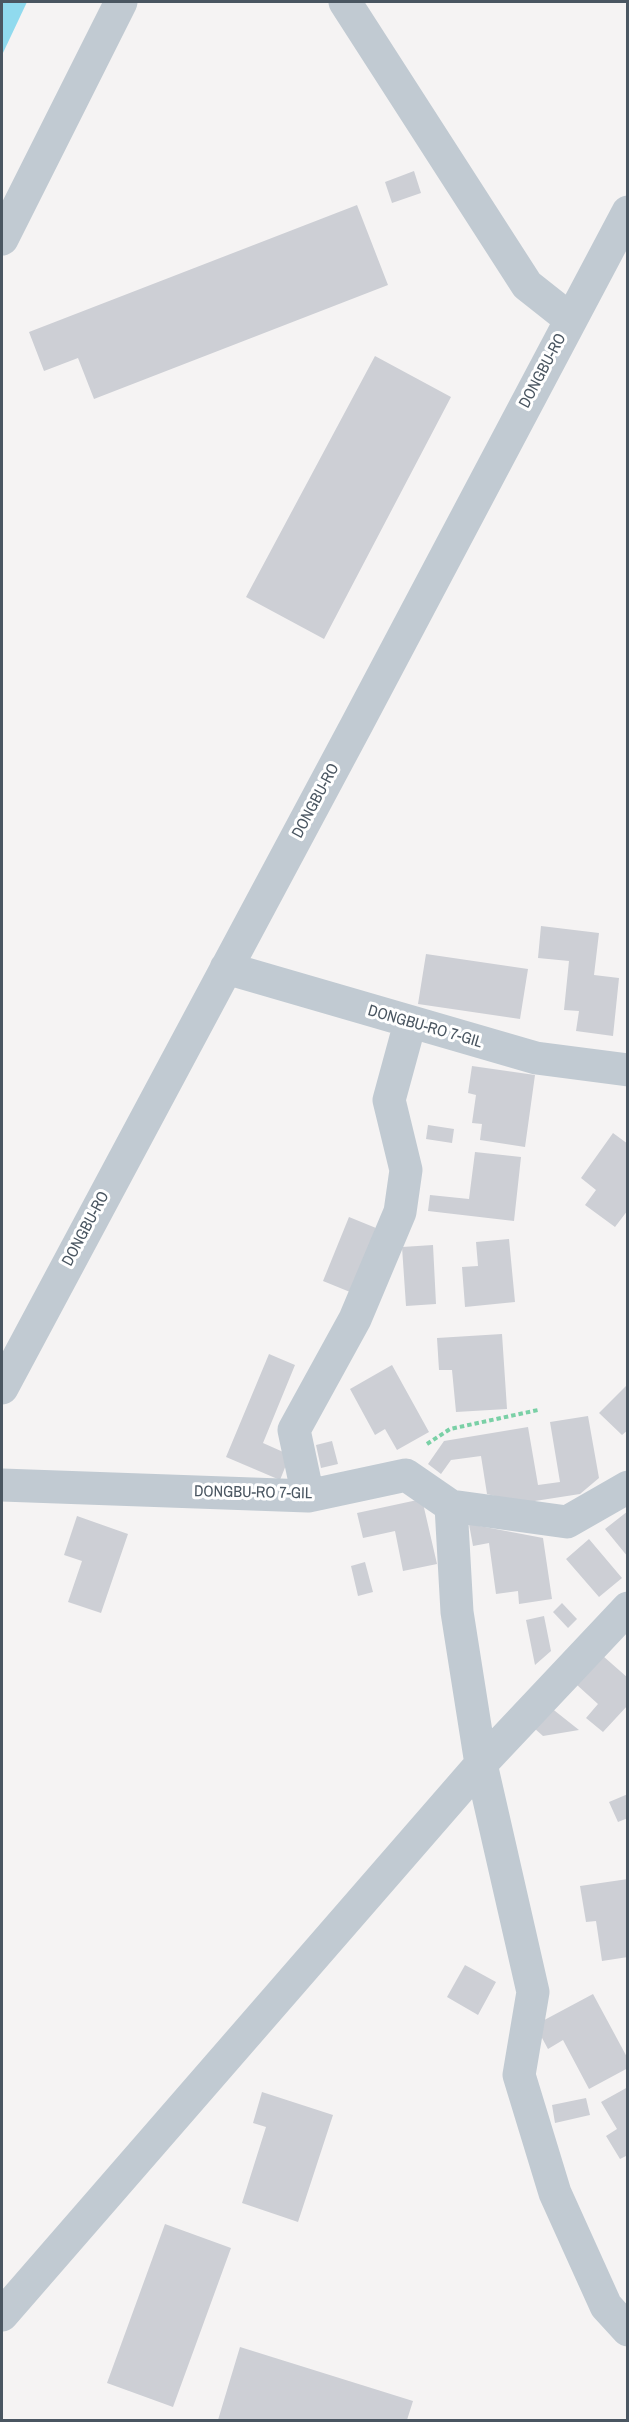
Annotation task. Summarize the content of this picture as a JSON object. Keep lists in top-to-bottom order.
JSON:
{
  "streets": {
    "street": ["DONGBU-RO", "DONGBU-RO 7-GIL"]
  },
  "crossings": [
    ["DONGBU-RO", "DONGBU-RO 7-GIL"]
  ]
}
